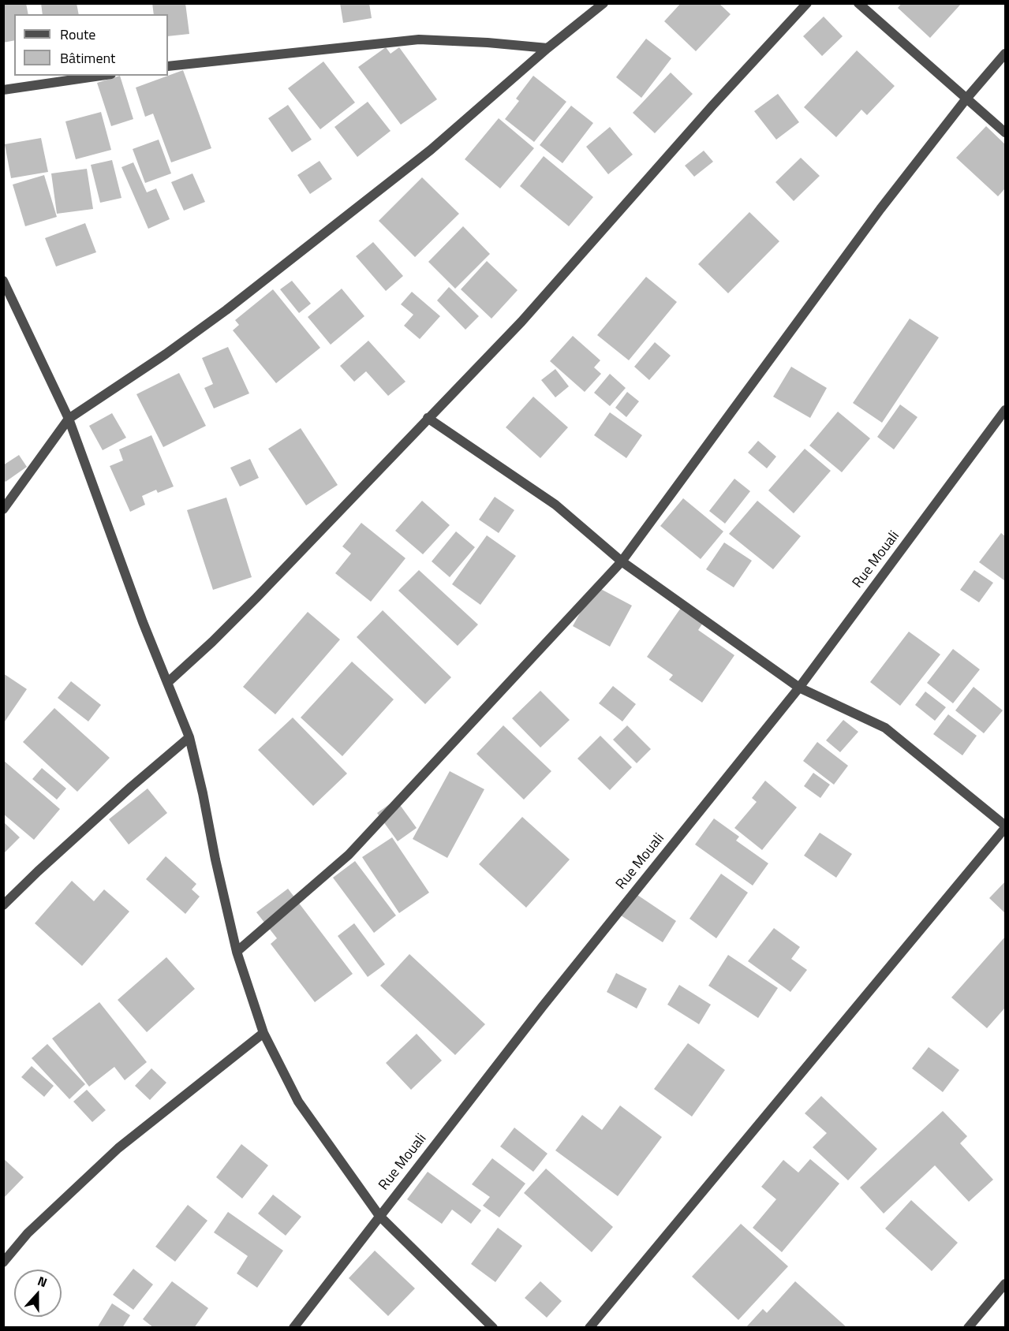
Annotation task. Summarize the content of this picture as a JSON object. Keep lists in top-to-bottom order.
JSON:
{
  "streets": {
    "street": ["Rue Mouali"]
  },
  "legend": ["Route", "Bâtiment"],
  "north": "top"
}
